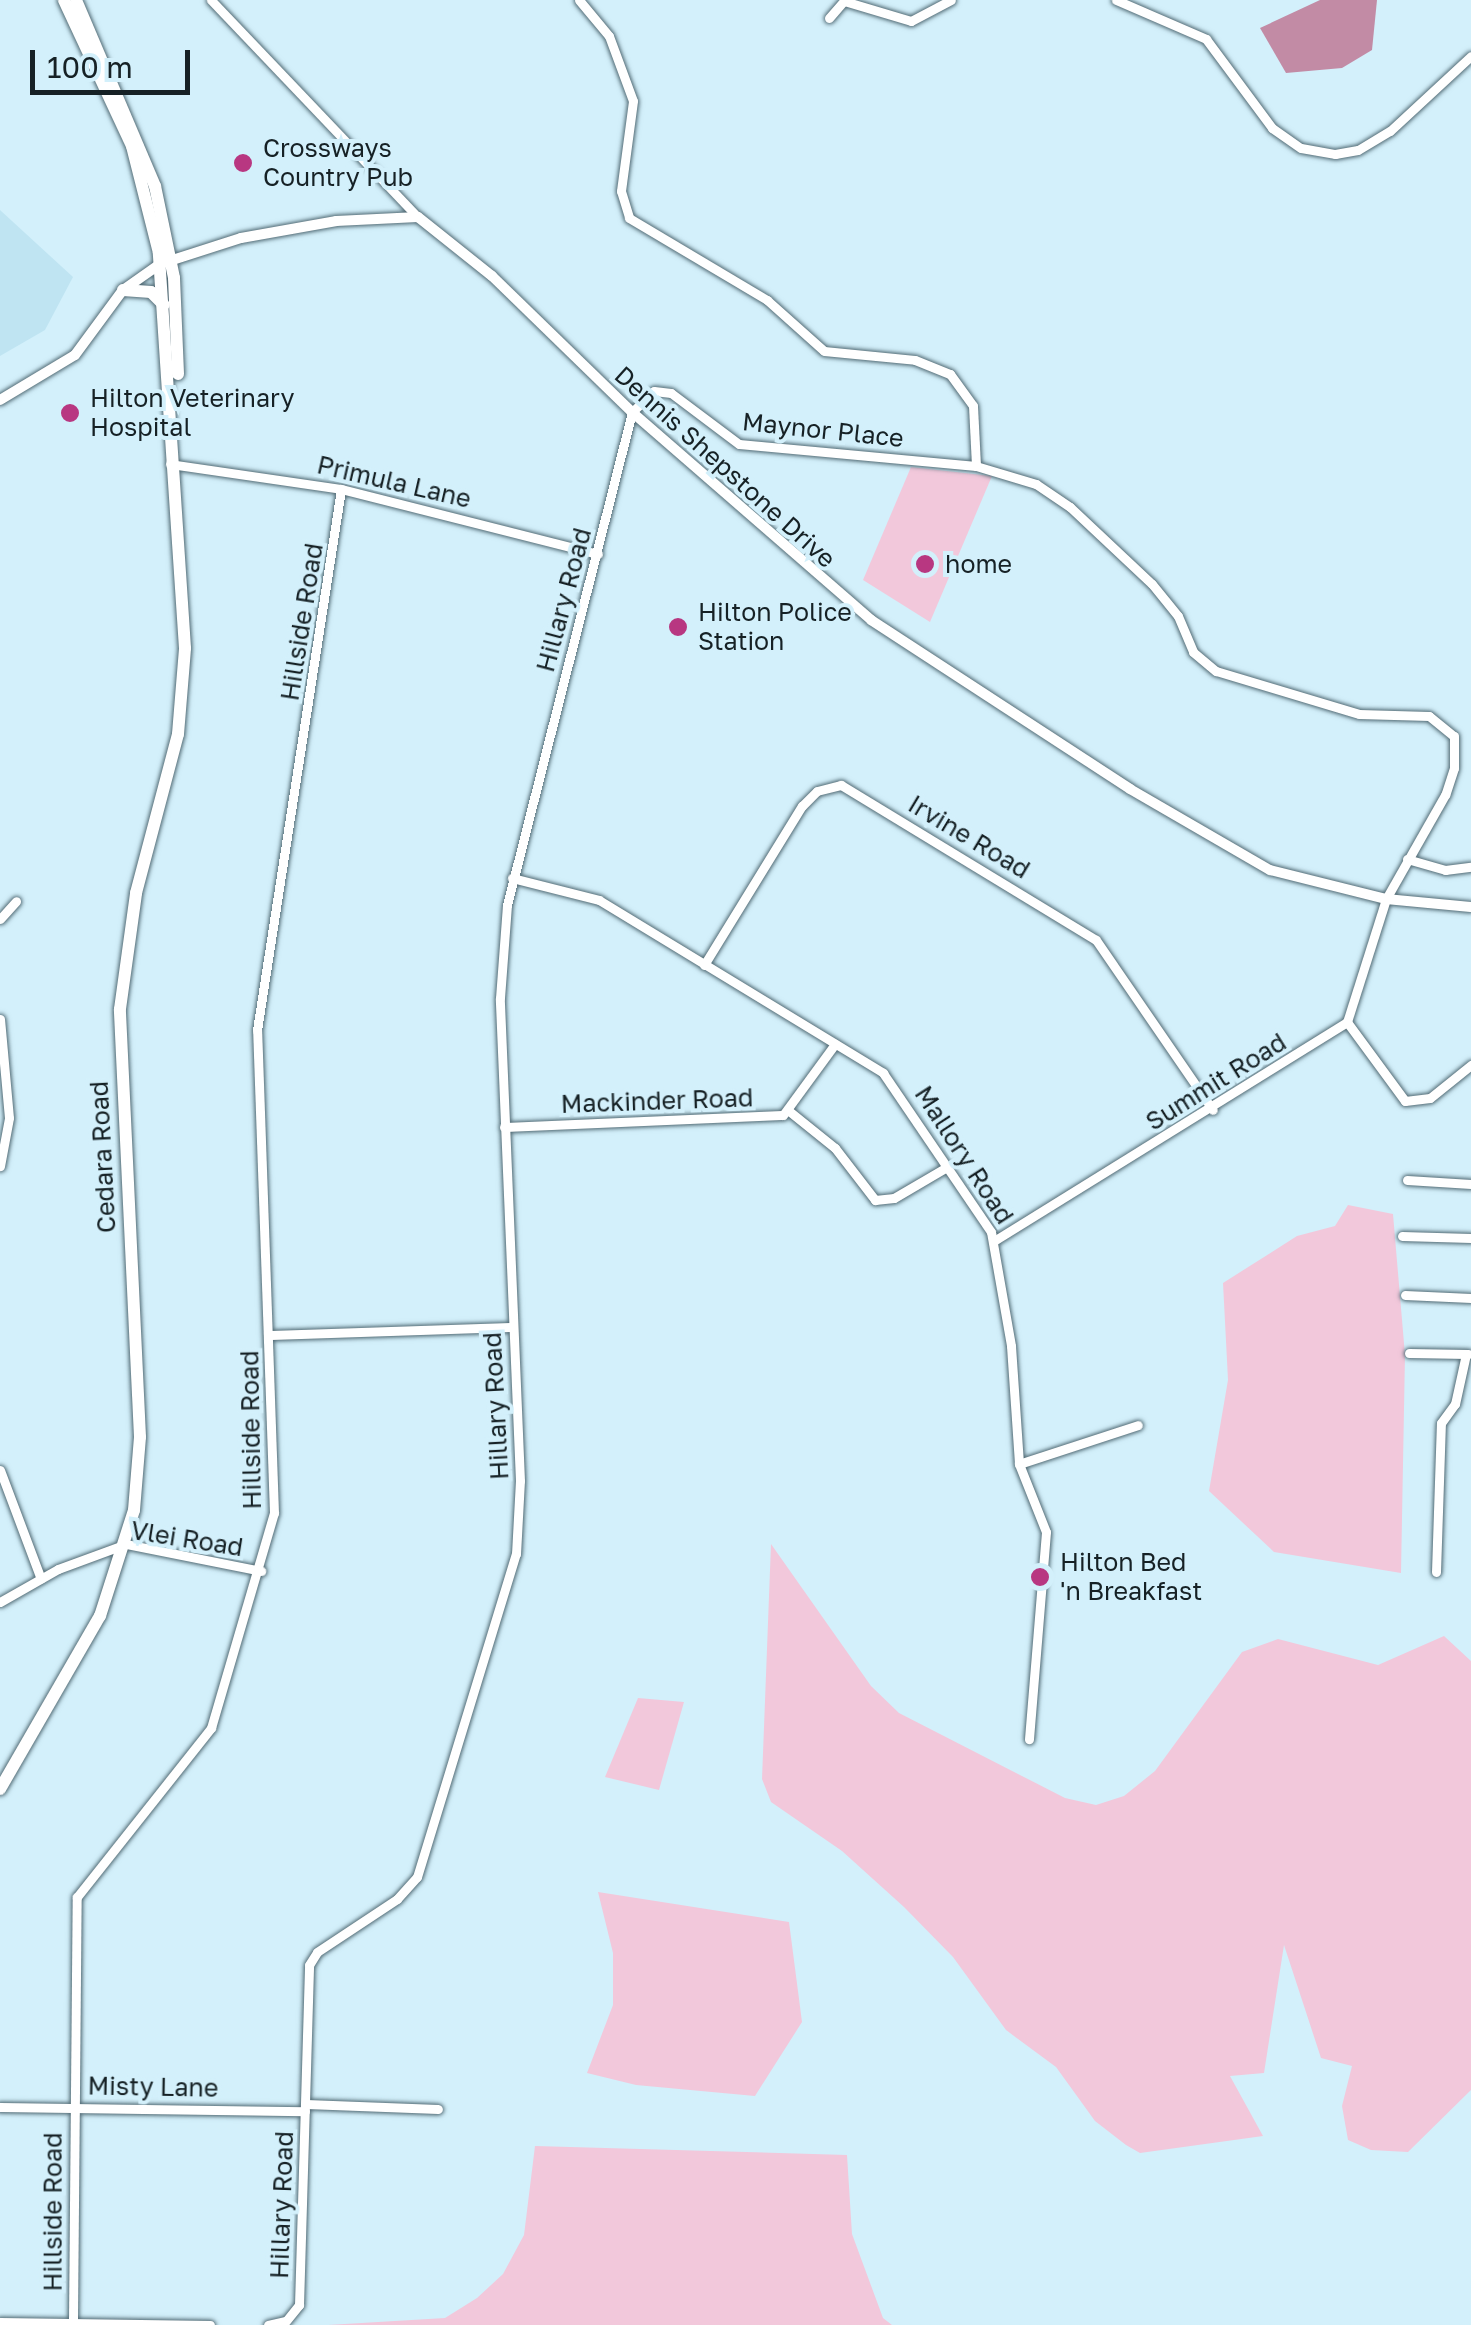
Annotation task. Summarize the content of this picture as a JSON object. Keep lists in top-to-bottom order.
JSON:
{
  "streets": {
    "main road": ["Cedara Road"],
    "street": [
      "Maynor Place",
      "Dennis Shepstone Drive",
      "Primula Lane",
      "Hillary Road",
      "Hillside Road",
      "Irvine Road",
      "Summit Road",
      "Mackinder Road",
      "Mallory Road",
      "Vlei Road",
      "Misty Lane"
    ]
  },
  "crossings": [
    ["Maynor Place", "Dennis Shepstone Drive"],
    ["Maynor Place", "Hillary Road"],
    ["Dennis Shepstone Drive", "Hillary Road"],
    ["Primula Lane", "Hillary Road"],
    ["Primula Lane", "Hillside Road"],
    ["Primula Lane", "Cedara Road"],
    ["Hillary Road", "Mackinder Road"],
    ["Hillary Road", "Mallory Road"],
    ["Hillary Road", "Misty Lane"],
    ["Hillside Road", "Vlei Road"],
    ["Hillside Road", "Misty Lane"],
    ["Irvine Road", "Summit Road"],
    ["Irvine Road", "Mallory Road"],
    ["Summit Road", "Mallory Road"],
    ["Mackinder Road", "Mallory Road"],
    ["Cedara Road", "Vlei Road"]
  ],
  "places": [
    "Crossways Country Pub",
    "Hilton Veterinary Hospital",
    "home",
    "Hilton Police Station",
    "Hilton Bed 'n Breakfast"
  ],
  "scale_bar": "100 m"
}
